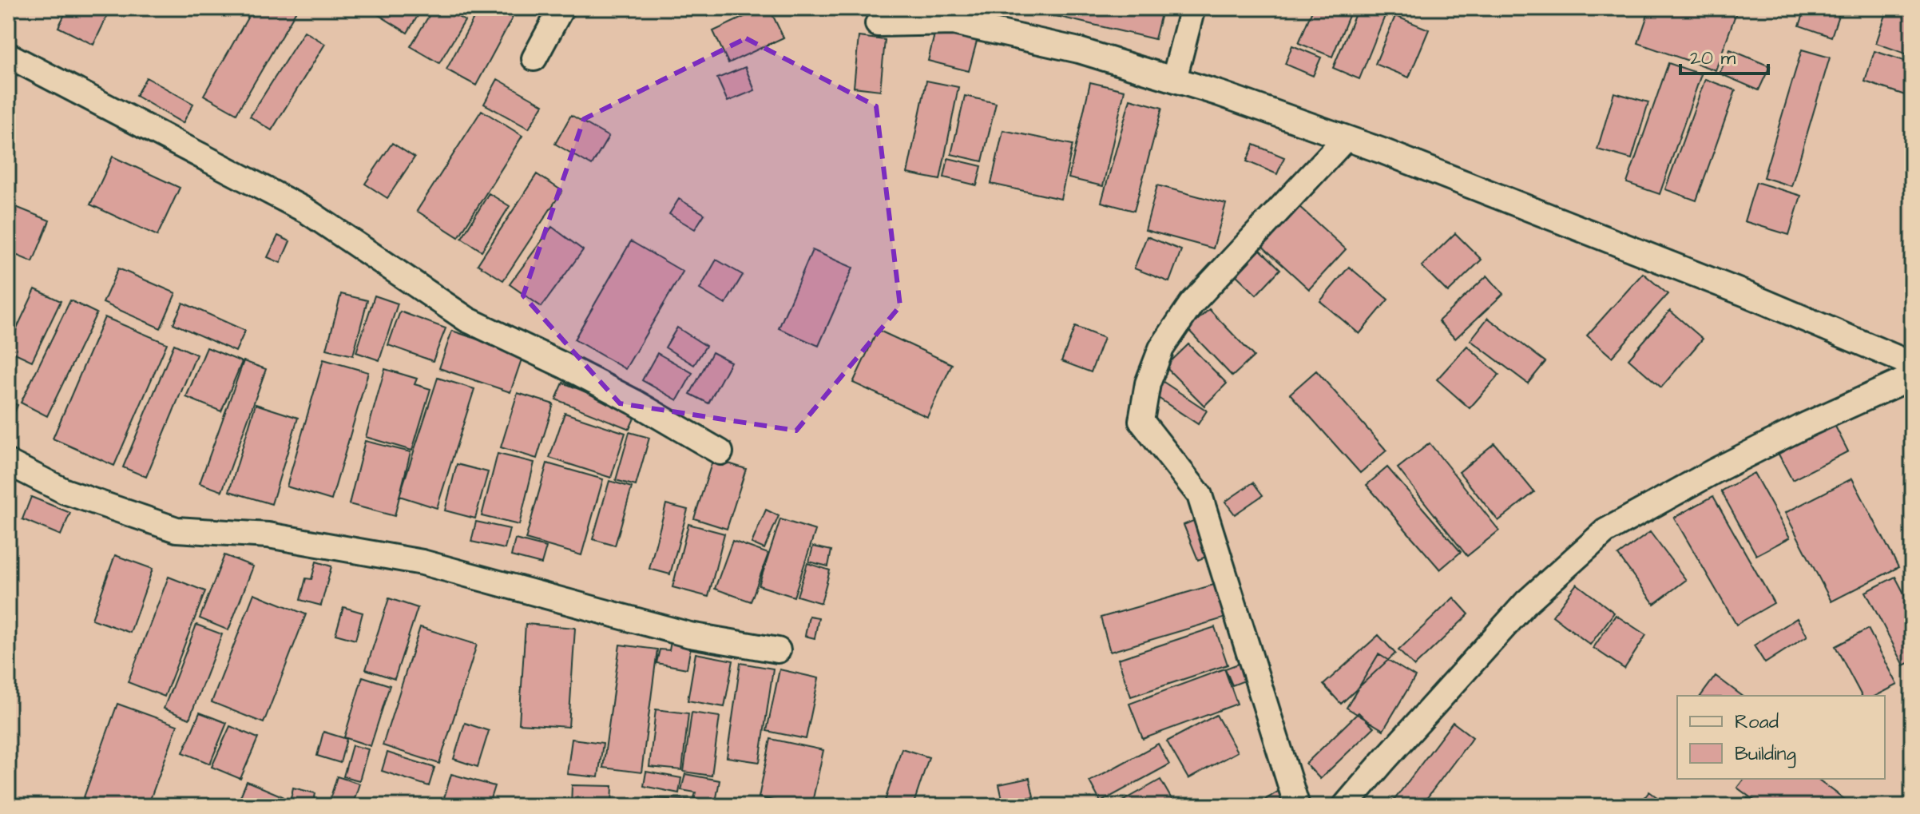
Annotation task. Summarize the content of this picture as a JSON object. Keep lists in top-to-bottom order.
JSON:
{
  "legend": ["Road", "Building"],
  "scale_bar": "20 m"
}
